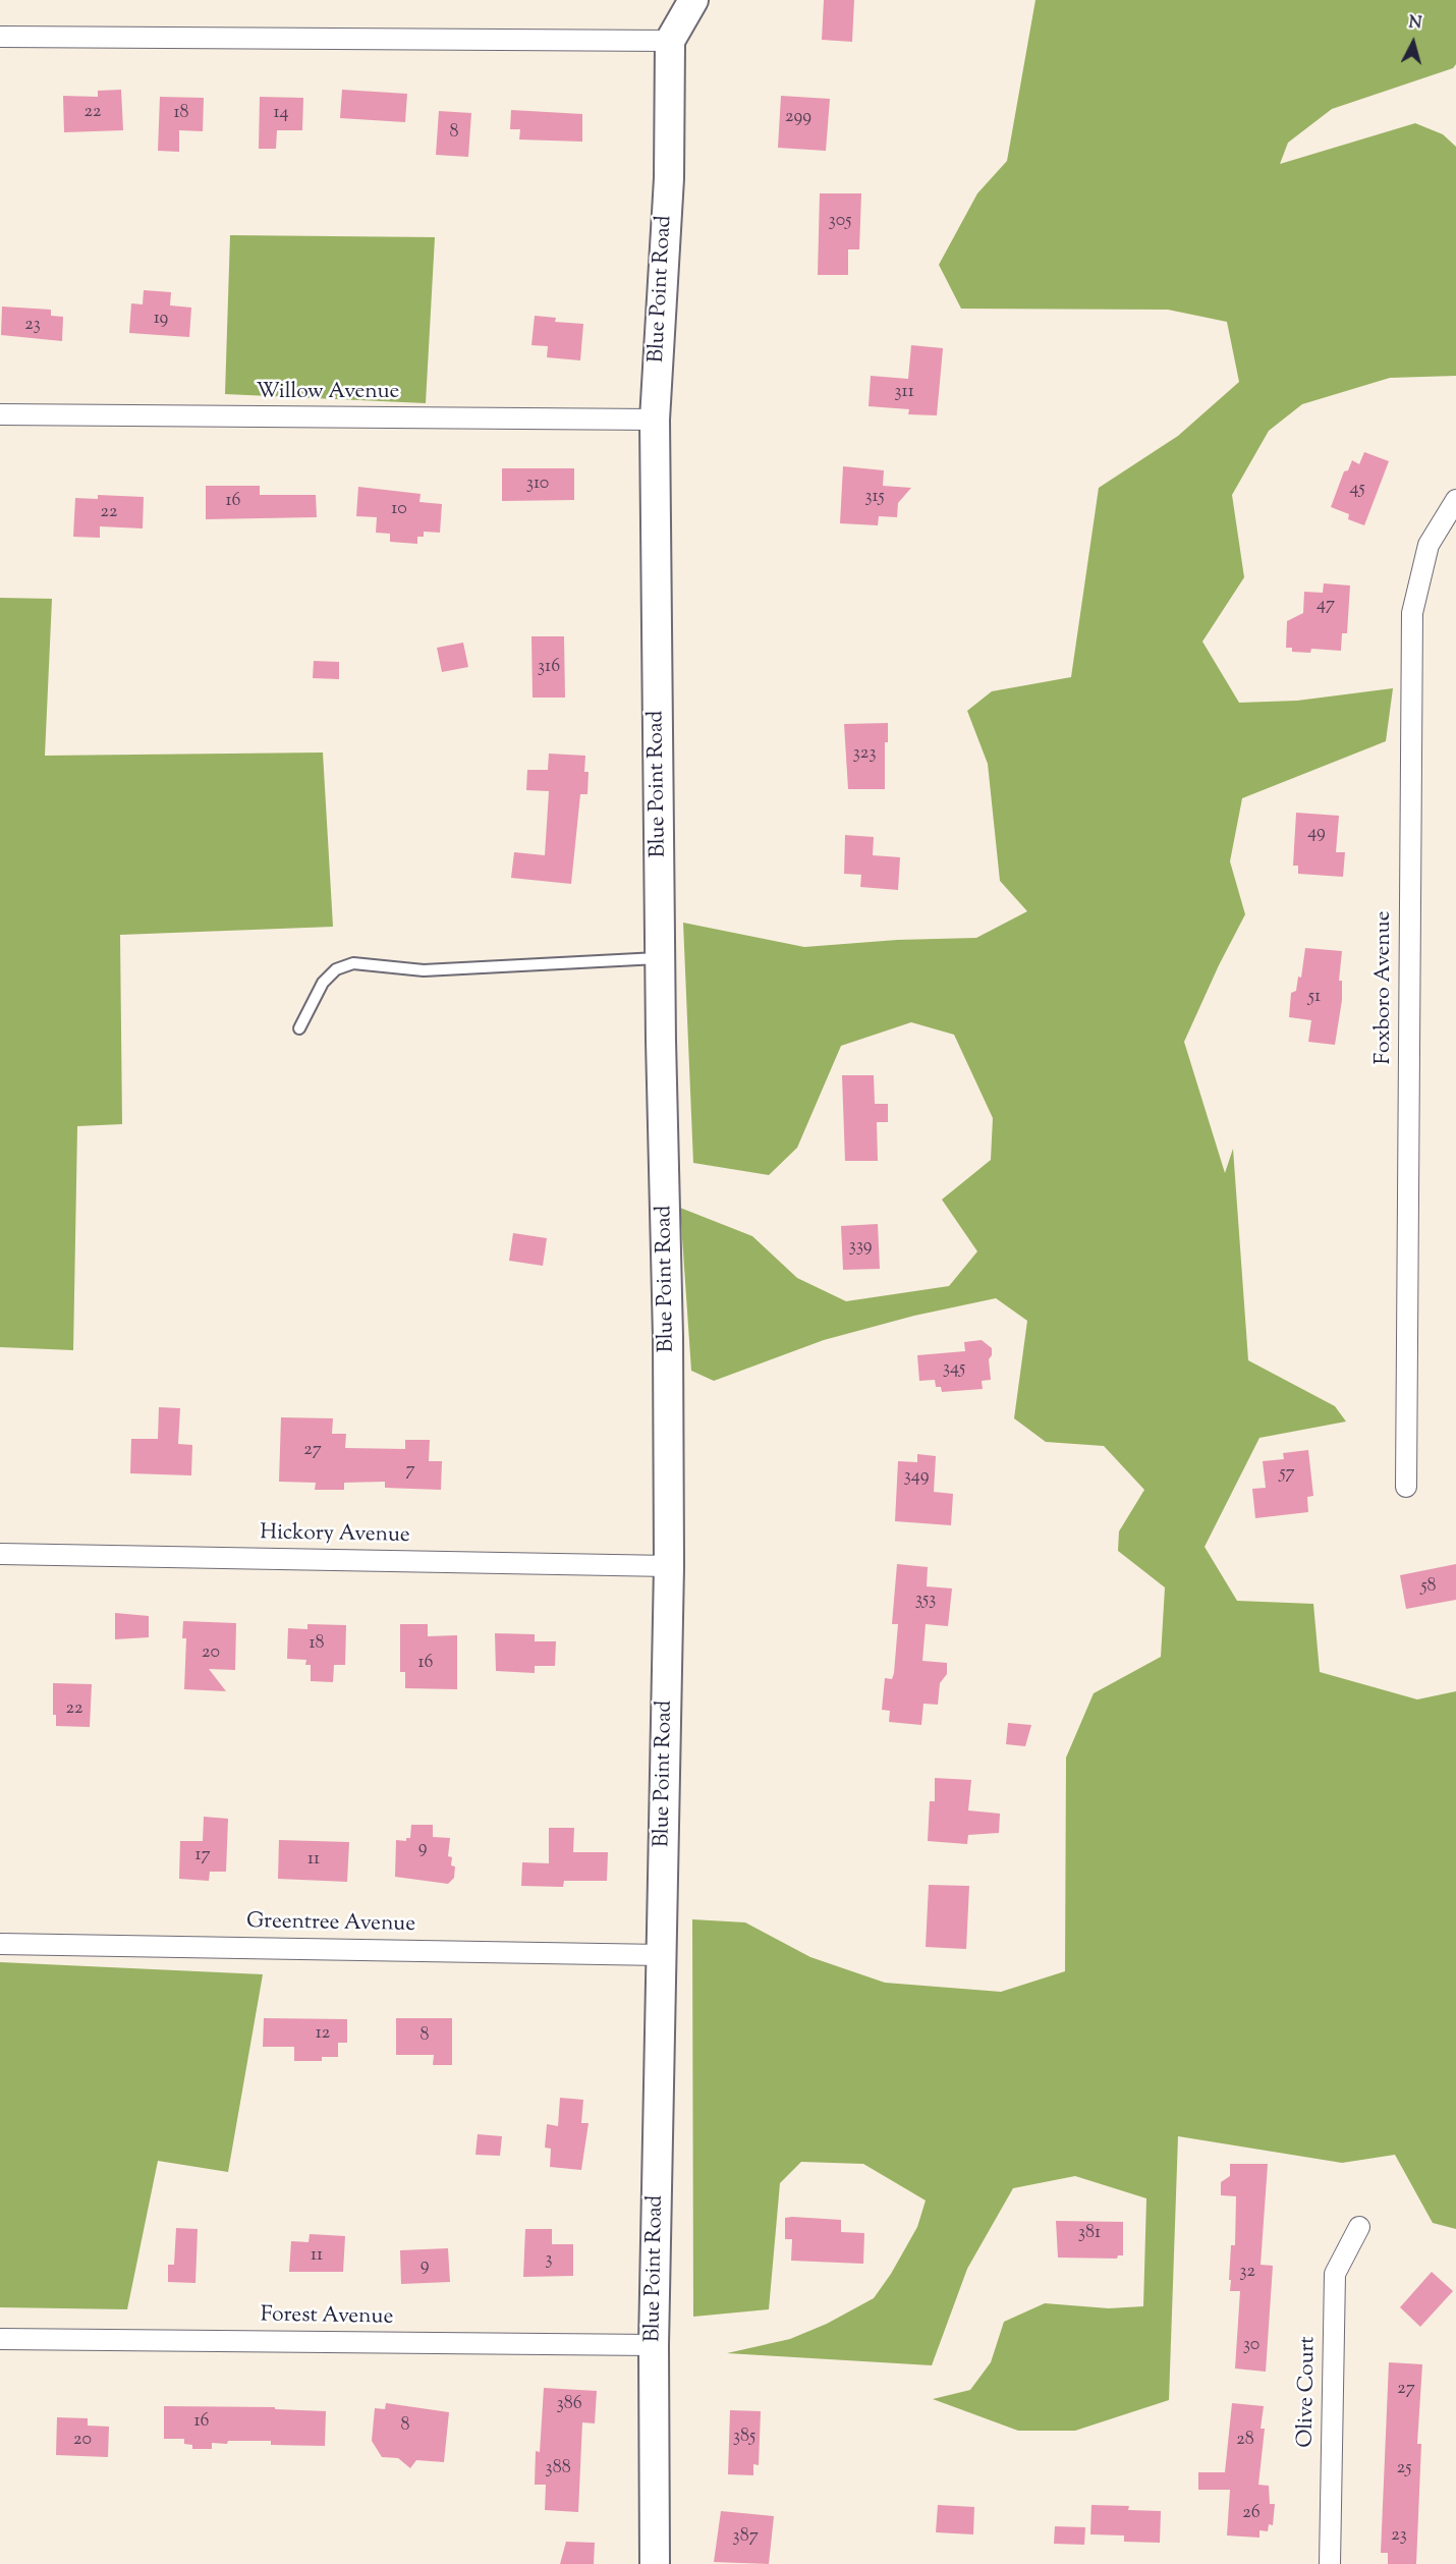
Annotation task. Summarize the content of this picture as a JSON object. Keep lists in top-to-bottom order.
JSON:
{
  "streets": {
    "street": [
      "Blue Point Road",
      "Willow Avenue",
      "Foxboro Avenue",
      "Hickory Avenue",
      "Greentree Avenue",
      "Forest Avenue",
      "Olive Court"
    ]
  },
  "crossings": [
    ["Blue Point Road", "Willow Avenue"],
    ["Blue Point Road", "Hickory Avenue"],
    ["Blue Point Road", "Greentree Avenue"],
    ["Blue Point Road", "Forest Avenue"]
  ],
  "house_numbers": [
    "22",
    "18",
    "14",
    "299",
    "8",
    "305",
    "19",
    "23",
    "311",
    "310",
    "45",
    "315",
    "16",
    "10",
    "22",
    "47",
    "316",
    "323",
    "49",
    "51",
    "339",
    "345",
    "27",
    "7",
    "57",
    "349",
    "58",
    "353",
    "18",
    "20",
    "16",
    "22",
    "9",
    "17",
    "11",
    "12",
    "8",
    "381",
    "11",
    "3",
    "9",
    "32",
    "30",
    "27",
    "386",
    "16",
    "8",
    "385",
    "20",
    "28",
    "388",
    "25",
    "26",
    "23",
    "387"
  ],
  "north": "top"
}
